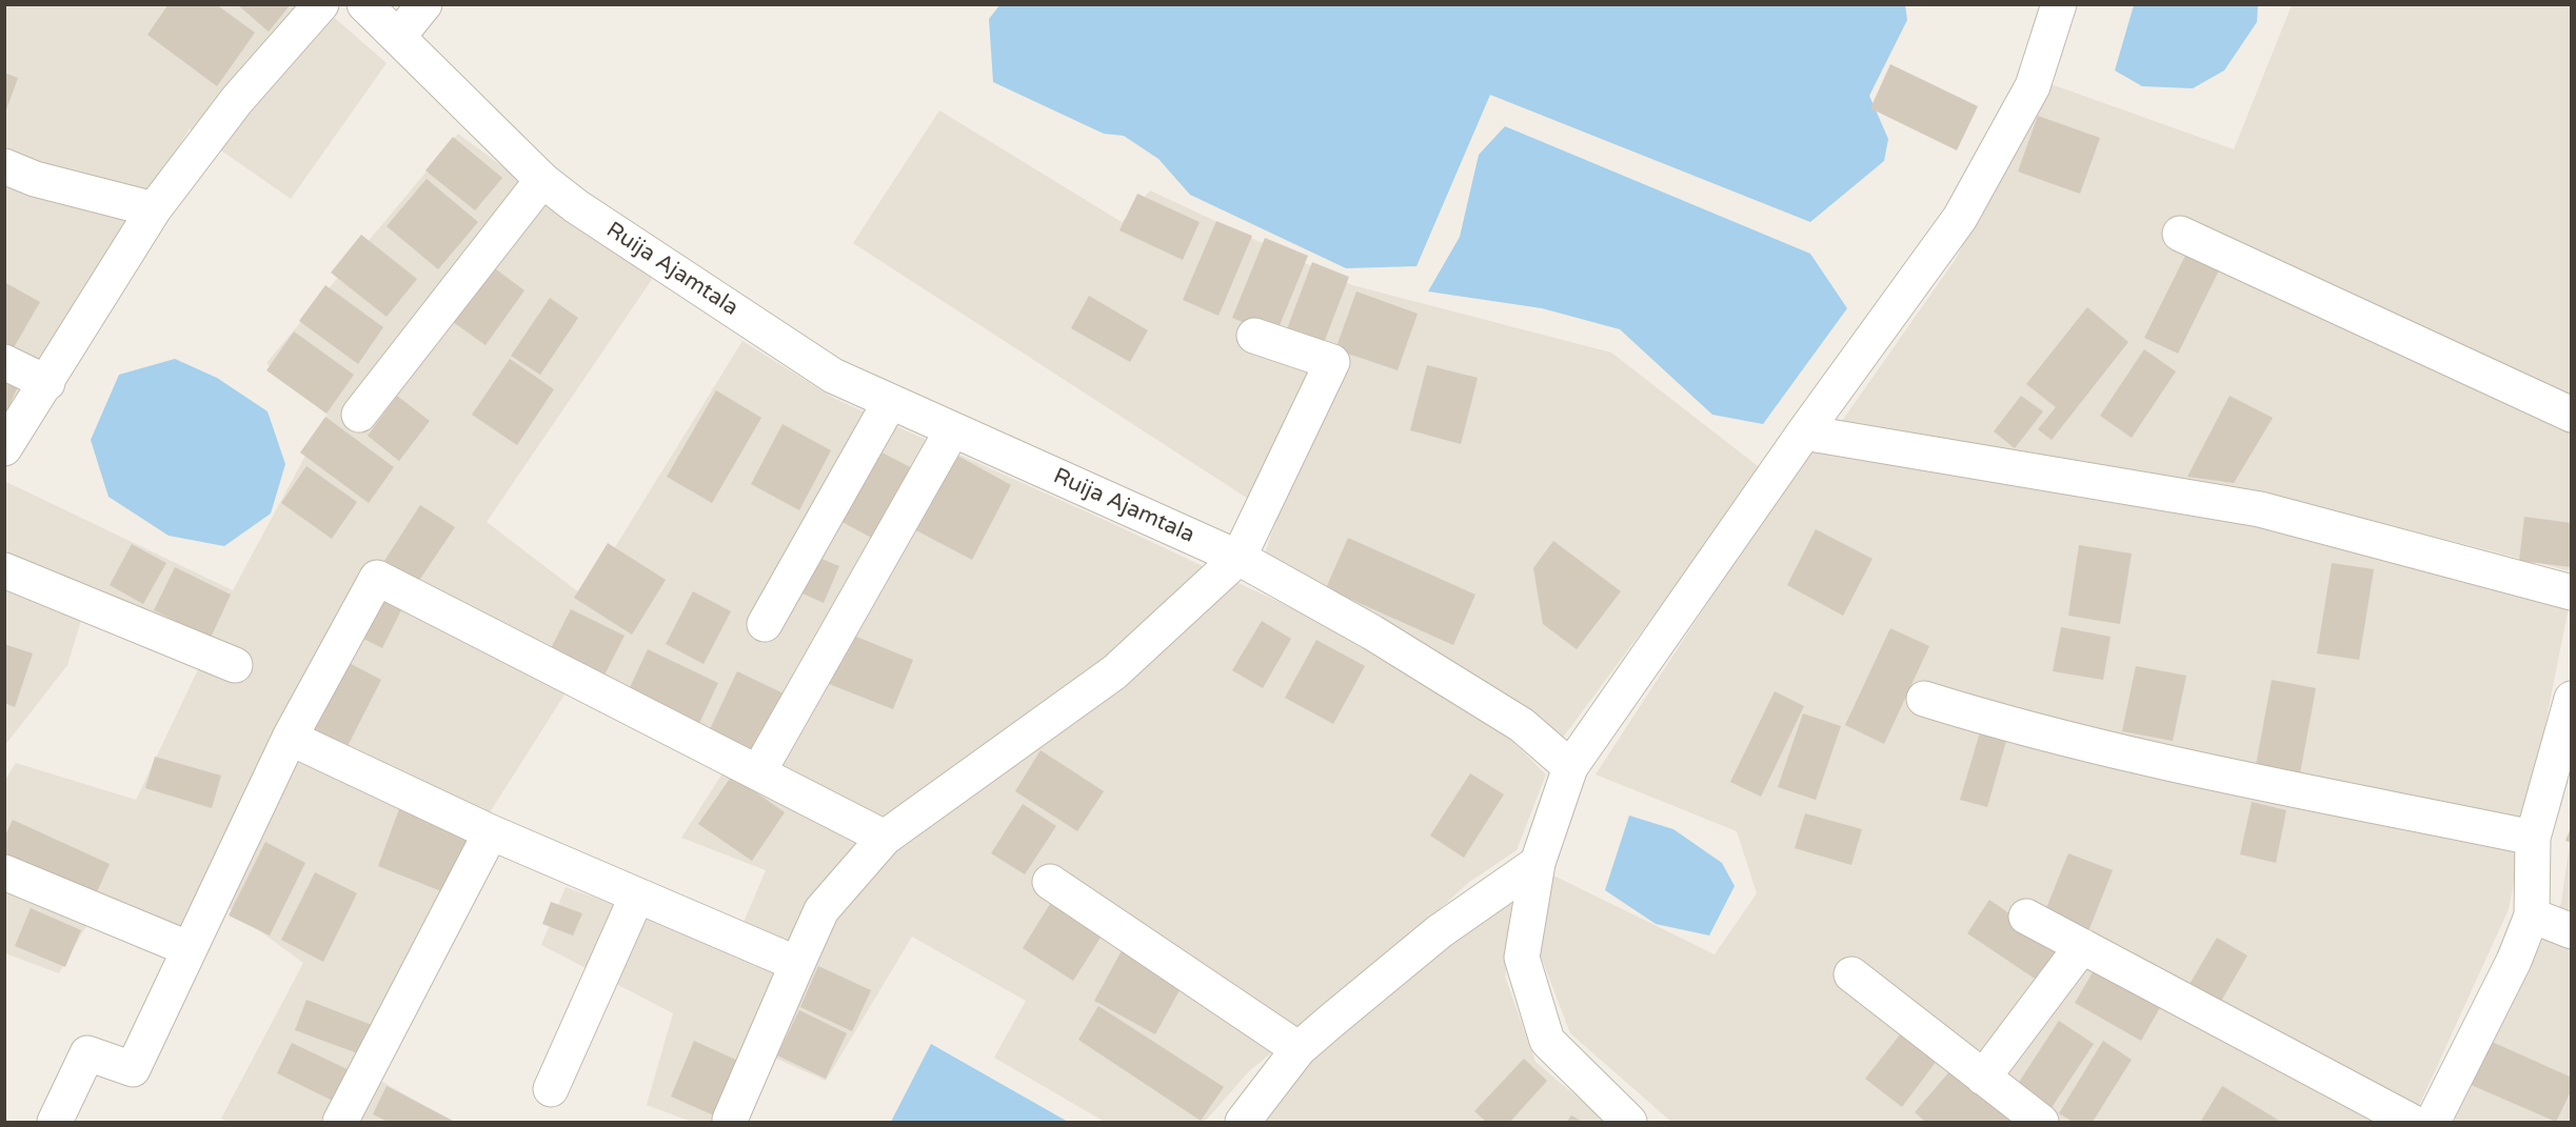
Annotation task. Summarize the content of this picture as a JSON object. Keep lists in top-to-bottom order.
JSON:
{
  "streets": {
    "street": ["Ruija Ajamtala"]
  }
}
